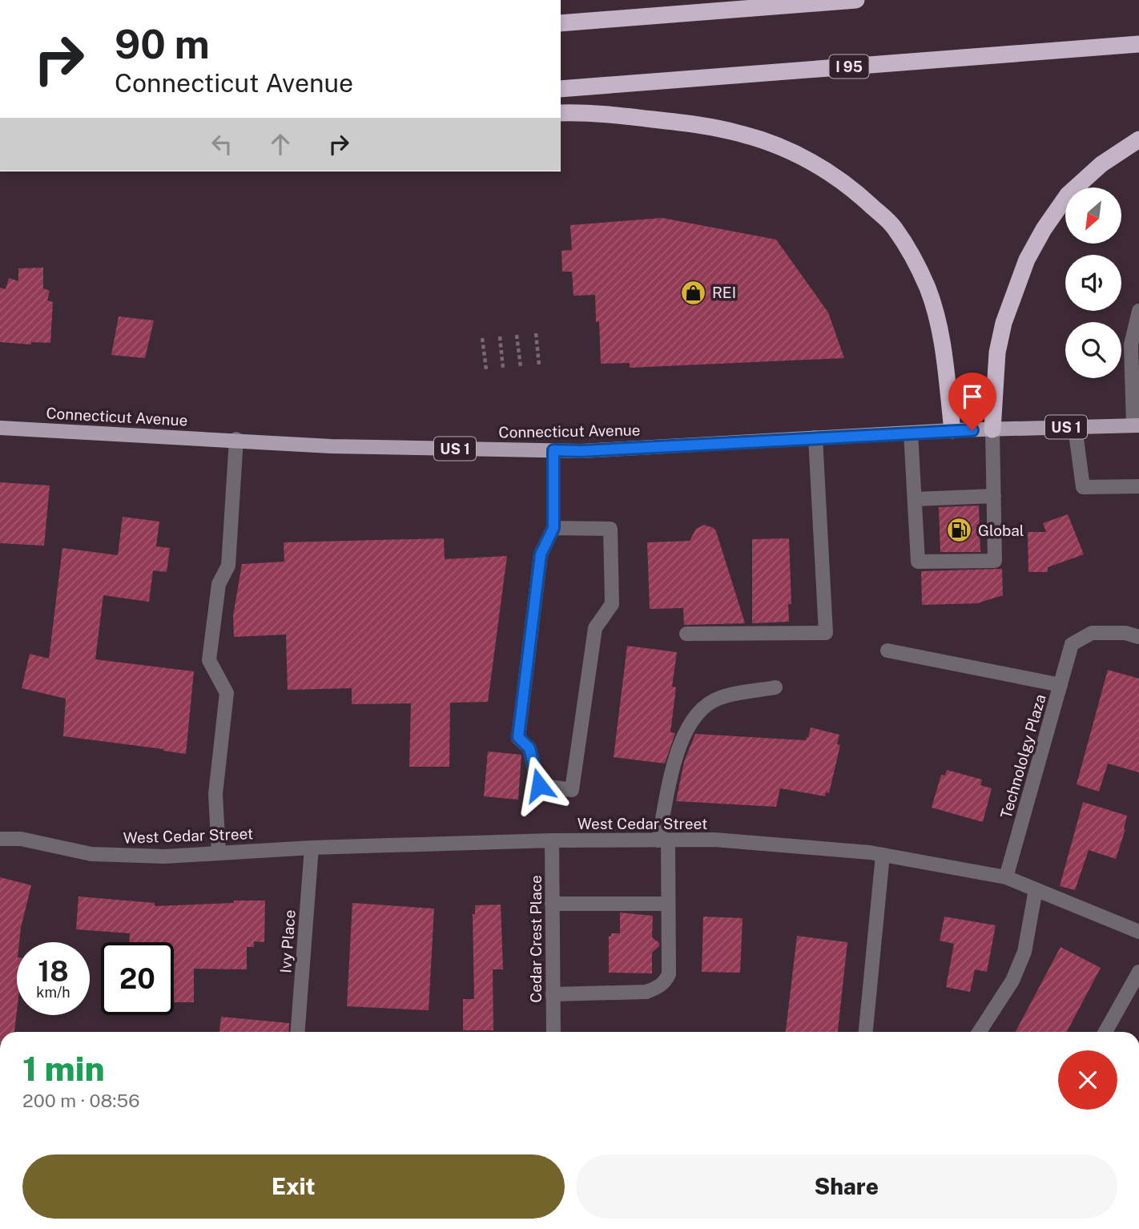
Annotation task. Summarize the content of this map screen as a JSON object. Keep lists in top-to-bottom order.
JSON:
{
  "streets": {
    "highway": ["I 95"],
    "main road": ["Connecticut Avenue", "US 1"],
    "street": [
      "Technololgy Plaza",
      "West Cedar Street",
      "Cedar Crest Place",
      "Ivy Place"
    ]
  },
  "crossings": [
    ["Technololgy Plaza", "West Cedar Street"],
    ["West Cedar Street", "Cedar Crest Place"],
    ["West Cedar Street", "Ivy Place"]
  ],
  "places": {
    "shop": ["REI"],
    "fuel station": ["Global"]
  },
  "north": "bottom left",
  "page": {
    "turn": ["90 m", "Connecticut Avenue"],
    "speed": "18 km/h",
    "limit": "20",
    "heading": ["1 min", "200 m · 08:56"],
    "buttons": ["Exit", "Share"]
  }
}
